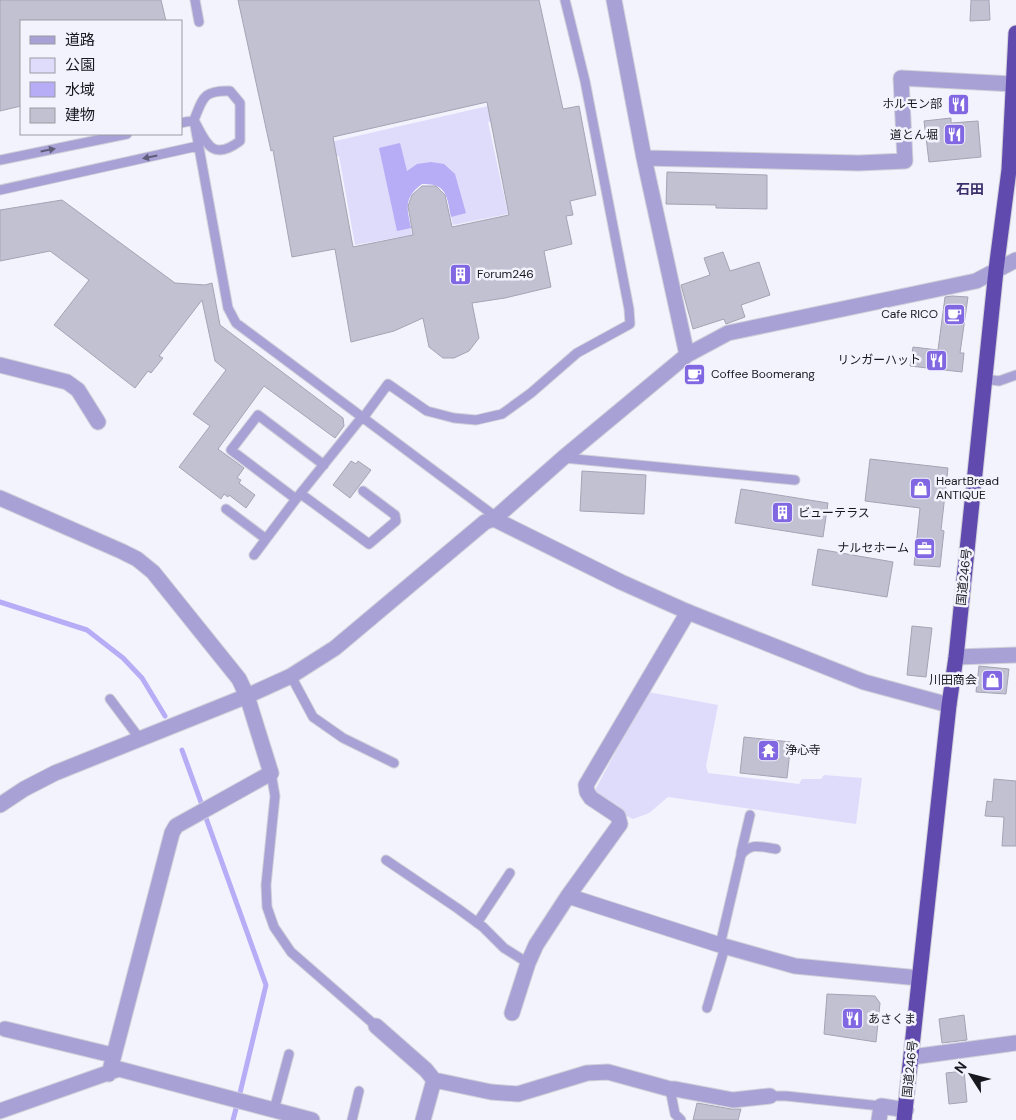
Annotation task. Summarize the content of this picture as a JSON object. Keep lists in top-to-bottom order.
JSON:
{
  "streets": {
    "highway": ["国道246号"]
  },
  "districts": ["石田"],
  "places": {
    "restaurant": [
      "ホルモン部",
      "道とん堀",
      "リンガーハット",
      "あさくま"
    ],
    "building": ["Forum246", "ビューテラス"],
    "cafe": ["Cafe RICO", "Coffee Boomerang"],
    "shop": ["HeartBread ANTIQUE", "川田商会"],
    "office": ["ナルセホーム"],
    "temple": ["浄心寺"]
  },
  "legend": [
    "道路",
    "公園",
    "水域",
    "建物"
  ],
  "north": "top left"
}
